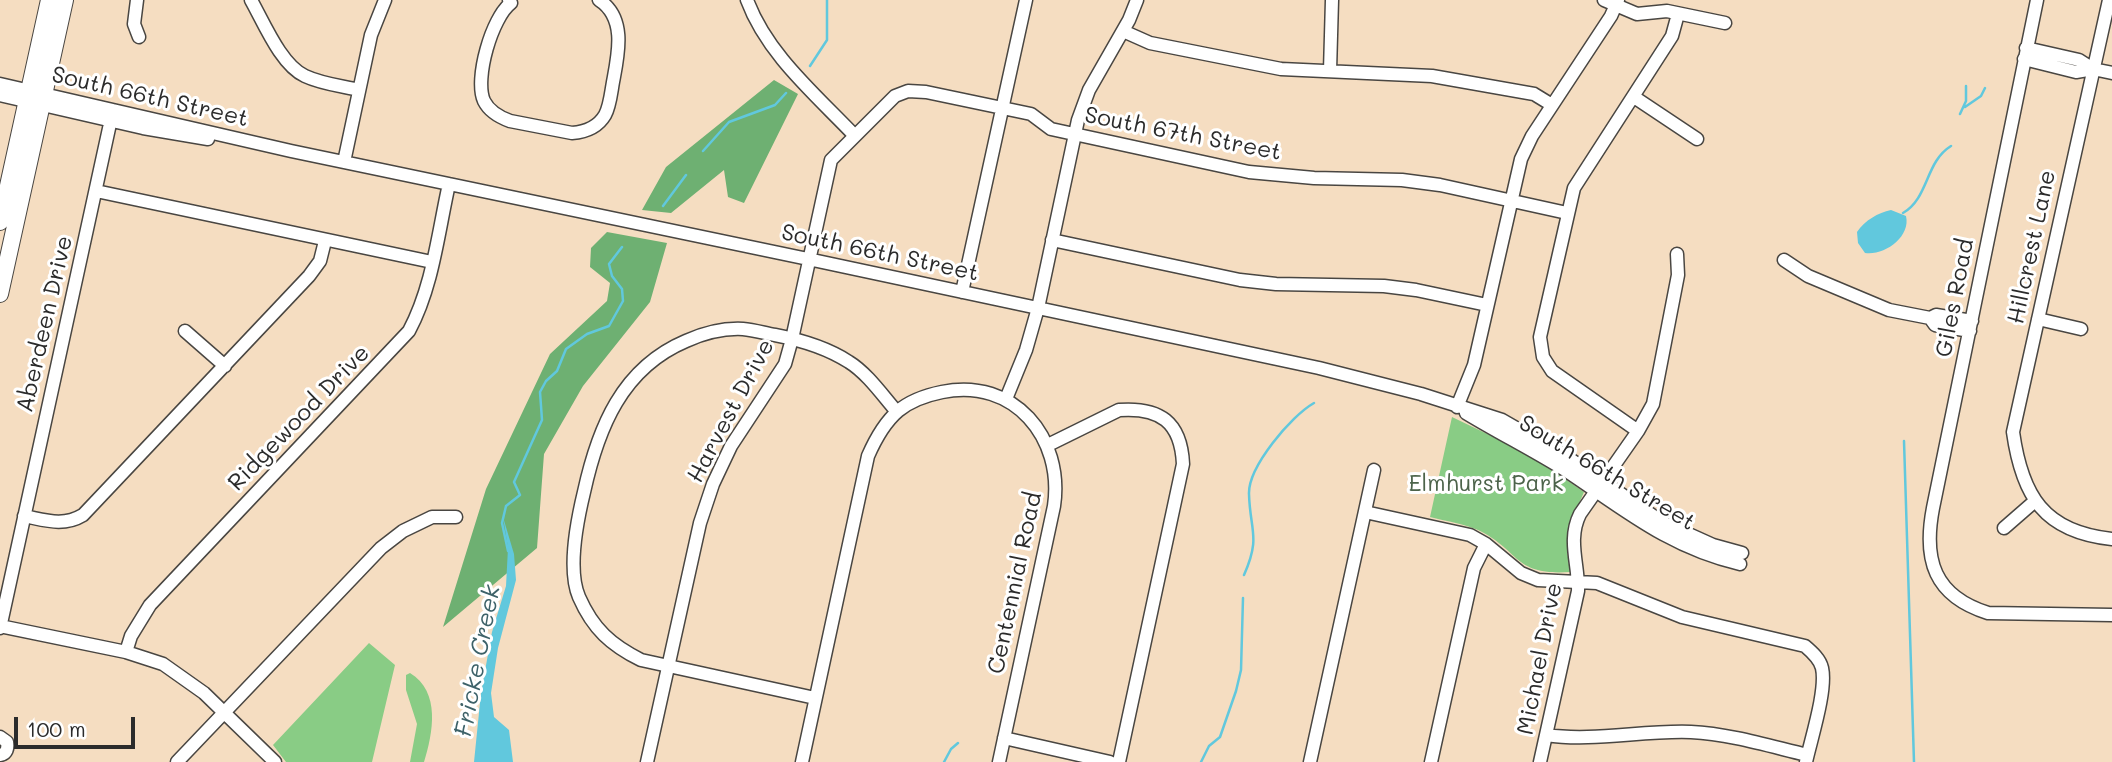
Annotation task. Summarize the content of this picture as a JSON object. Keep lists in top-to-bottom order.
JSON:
{
  "streets": {
    "street": [
      "South 66th Street",
      "South 67th Street",
      "Hillcrest Lane",
      "Giles Road",
      "Aberdeen Drive",
      "Harvest Drive",
      "Ridgewood Drive",
      "Centennial Road",
      "Michael Drive"
    ]
  },
  "crossings": [
    ["South 66th Street", "Aberdeen Drive"],
    ["South 66th Street", "Harvest Drive"],
    ["South 66th Street", "Ridgewood Drive"],
    ["South 66th Street", "Michael Drive"],
    ["South 67th Street", "Harvest Drive"]
  ],
  "water": ["Fricke Creek"],
  "parks": ["Elmhurst Park"],
  "scale_bar": "100 m"
}
